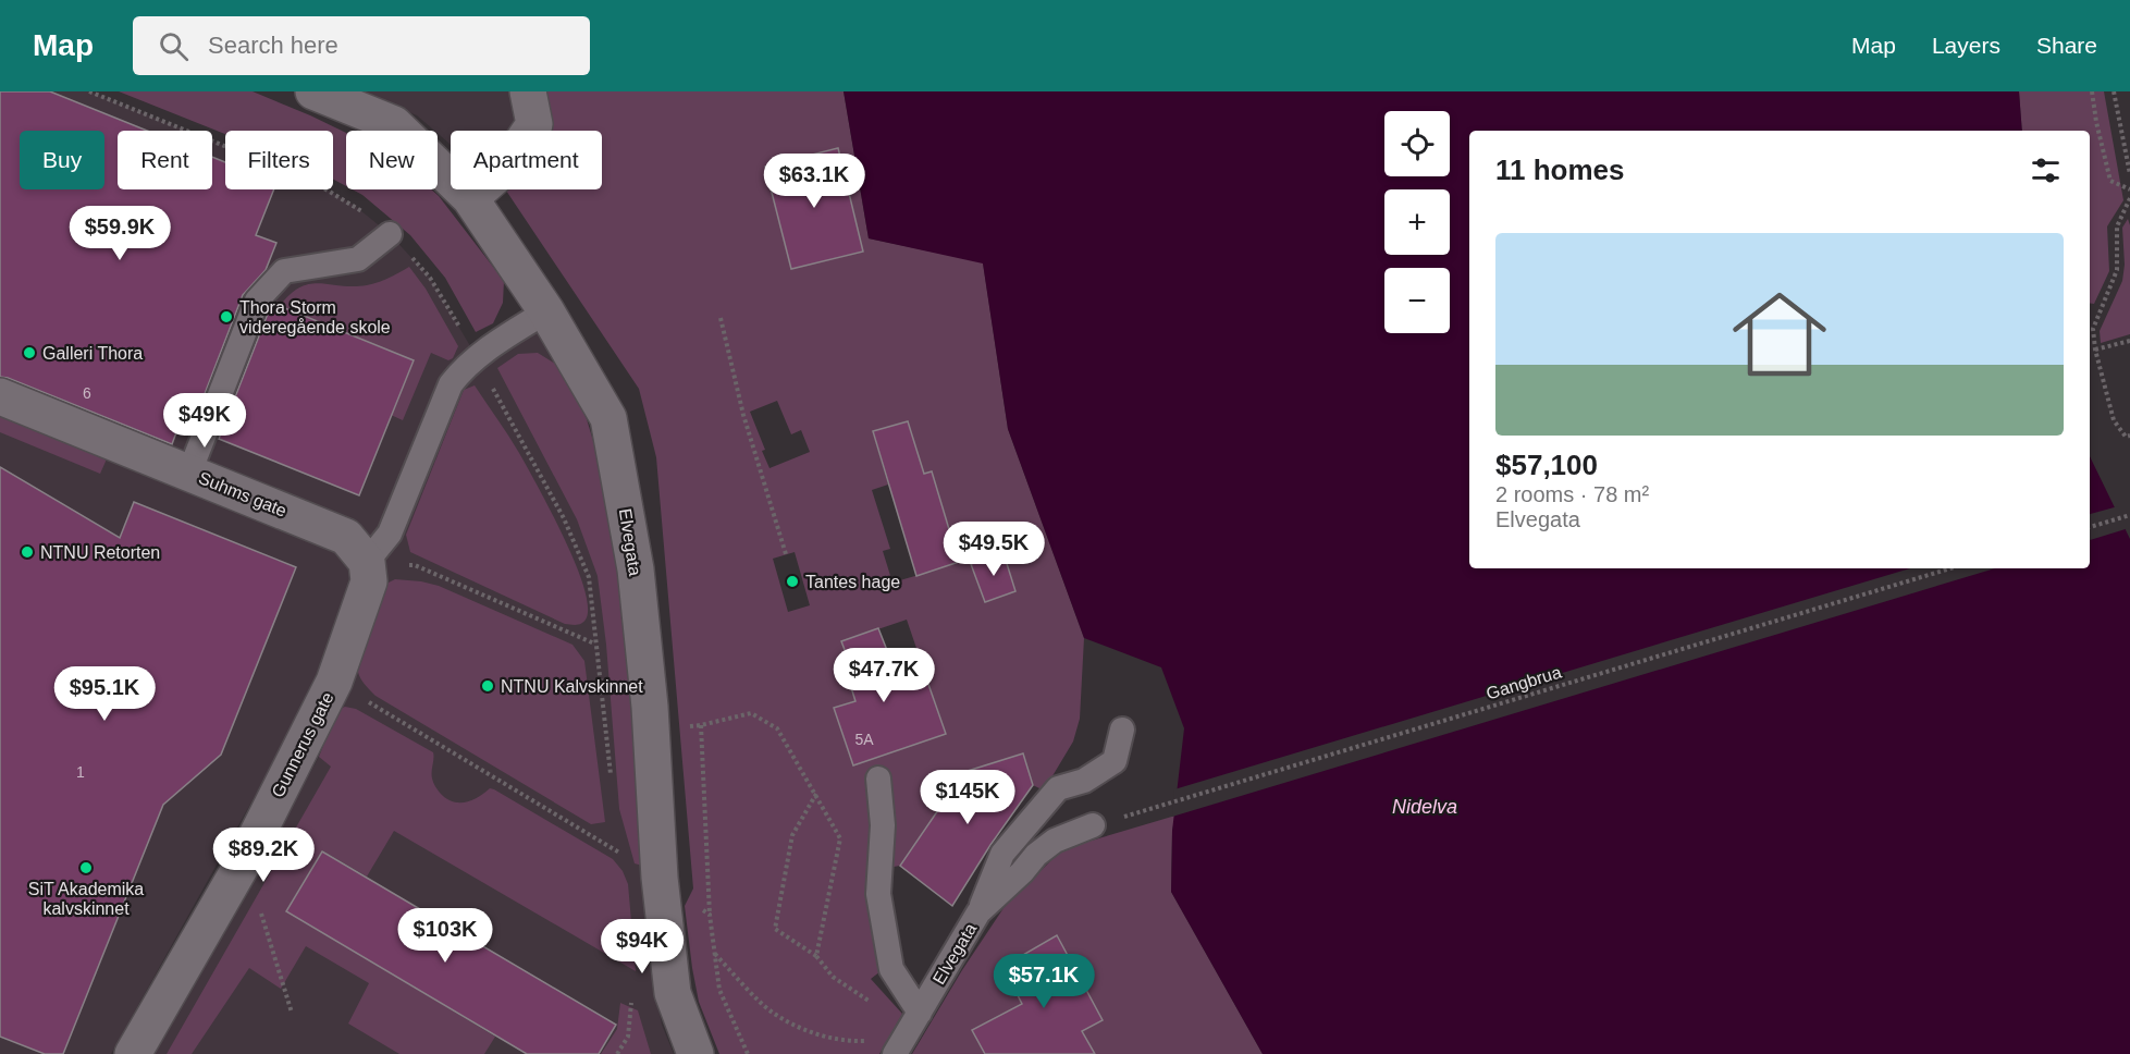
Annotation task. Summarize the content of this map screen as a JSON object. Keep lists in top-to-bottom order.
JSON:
{
  "streets": {
    "street": ["Suhms gate", "Elvegata", "Gunnerus gate"],
    "path": ["Gangbrua"]
  },
  "crossings": [
    ["Suhms gate", "Gunnerus gate"],
    ["Elvegata", "Gangbrua"]
  ],
  "water": ["Nidelva"],
  "places": [
    "Thora Storm videregående skole",
    "Galleri Thora",
    "NTNU Retorten",
    "Tantes hage",
    "NTNU Kalvskinnet",
    "SiT Akademika kalvskinnet"
  ],
  "house_numbers": ["6", "5A", "1"],
  "page": {
    "header": "Map",
    "search": "Search here",
    "nav": ["Map", "Layers", "Share"],
    "map_buttons": ["+", "−"],
    "chip": [
      "Buy",
      "Rent",
      "Filters",
      "New",
      "Apartment"
    ],
    "heading": "11 homes",
    "price": [
      "$63.1K",
      "$59.9K",
      "$49K",
      "$49.5K",
      "$47.7K",
      "$95.1K",
      "$145K",
      "$89.2K",
      "$103K",
      "$94K",
      "$57.1K"
    ],
    "list": [
      {
        "name": "$57,100",
        "note": "2 rooms · 78 m² · Elvegata"
      }
    ]
  }
}
